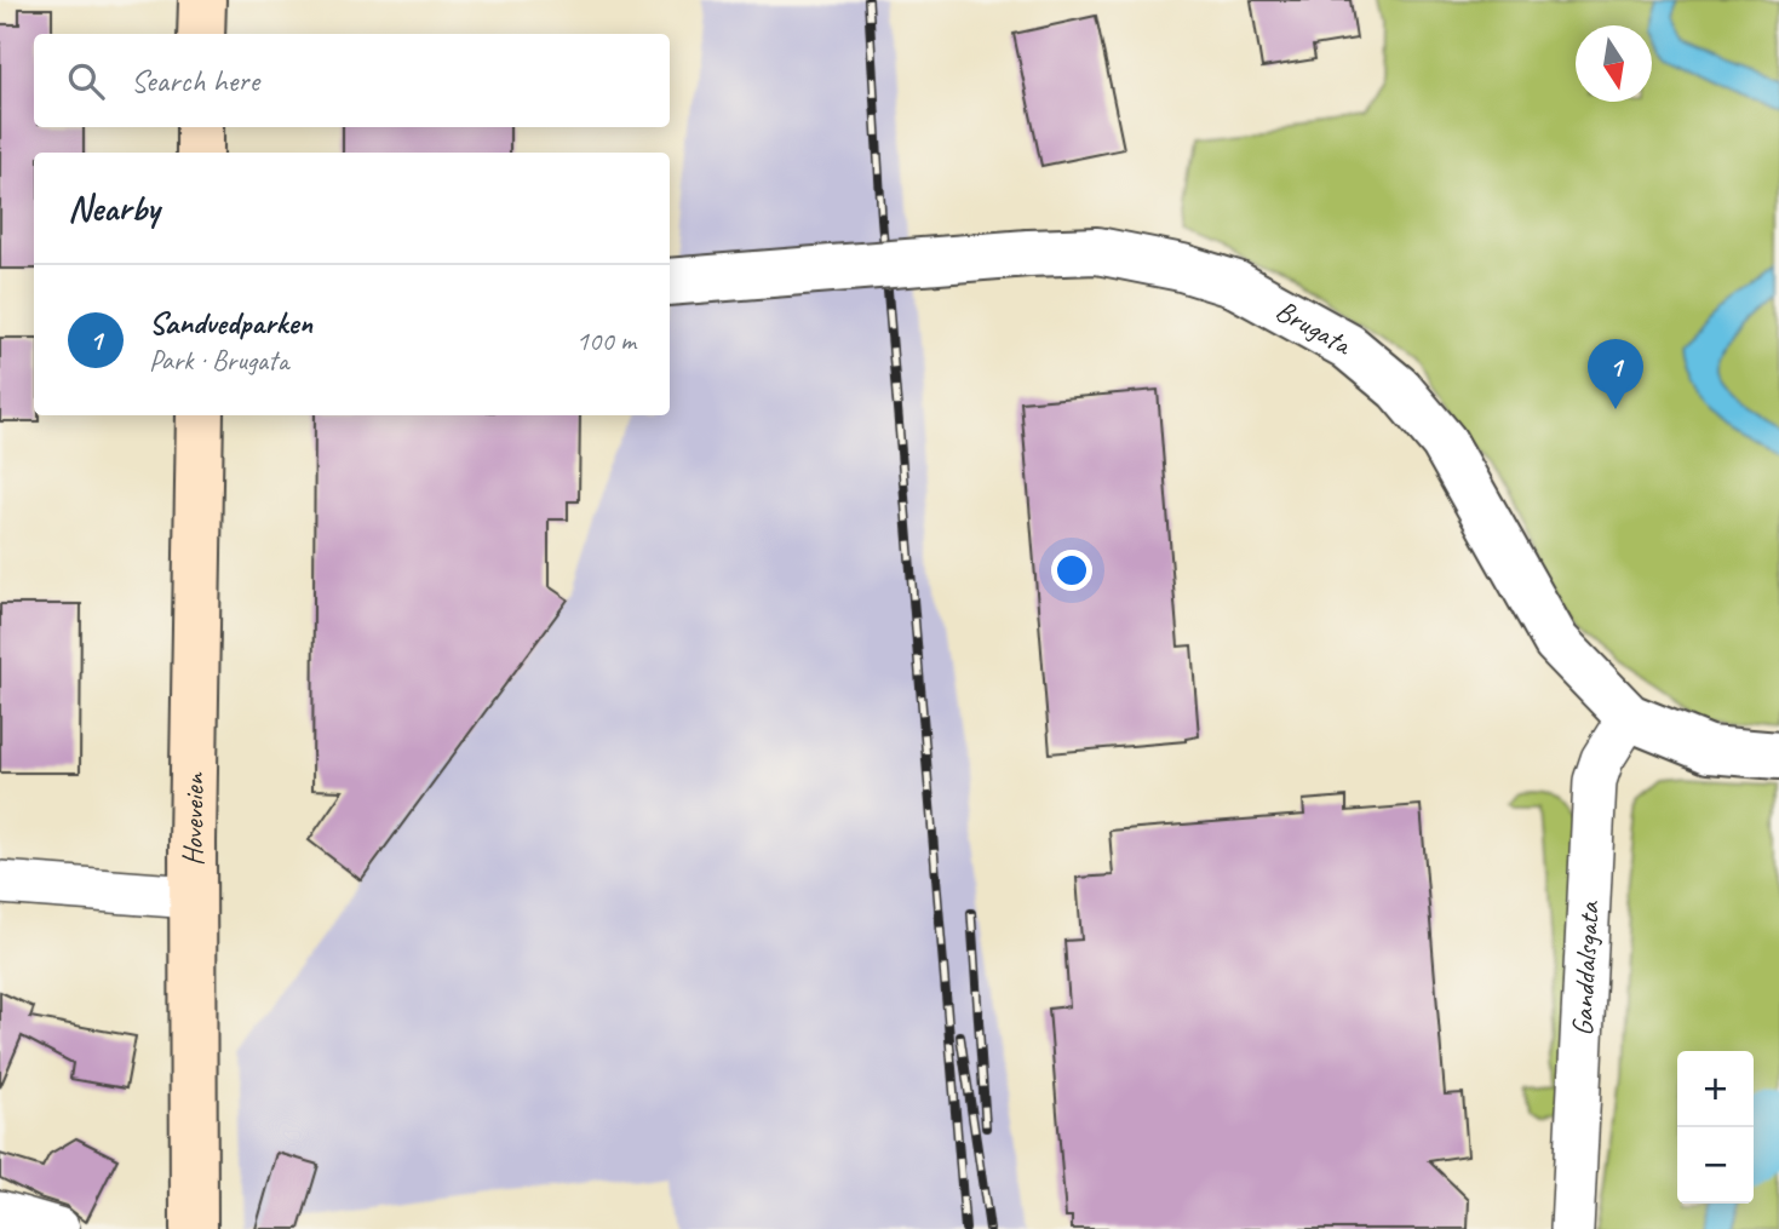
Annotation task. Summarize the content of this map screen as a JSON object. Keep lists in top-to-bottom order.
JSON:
{
  "streets": {
    "main road": ["Hoveveien"],
    "street": ["Brugata", "Ganddalsgata"]
  },
  "crossings": [
    ["Brugata", "Ganddalsgata"]
  ],
  "north": "bottom",
  "page": {
    "search": "Search here",
    "heading": "Nearby",
    "list": [
      {
        "mark": "1",
        "name": "Sandvedparken",
        "note": "Park · Brugata",
        "value": "100 m"
      }
    ],
    "pins": "1",
    "map_buttons": ["+", "−"]
  }
}
